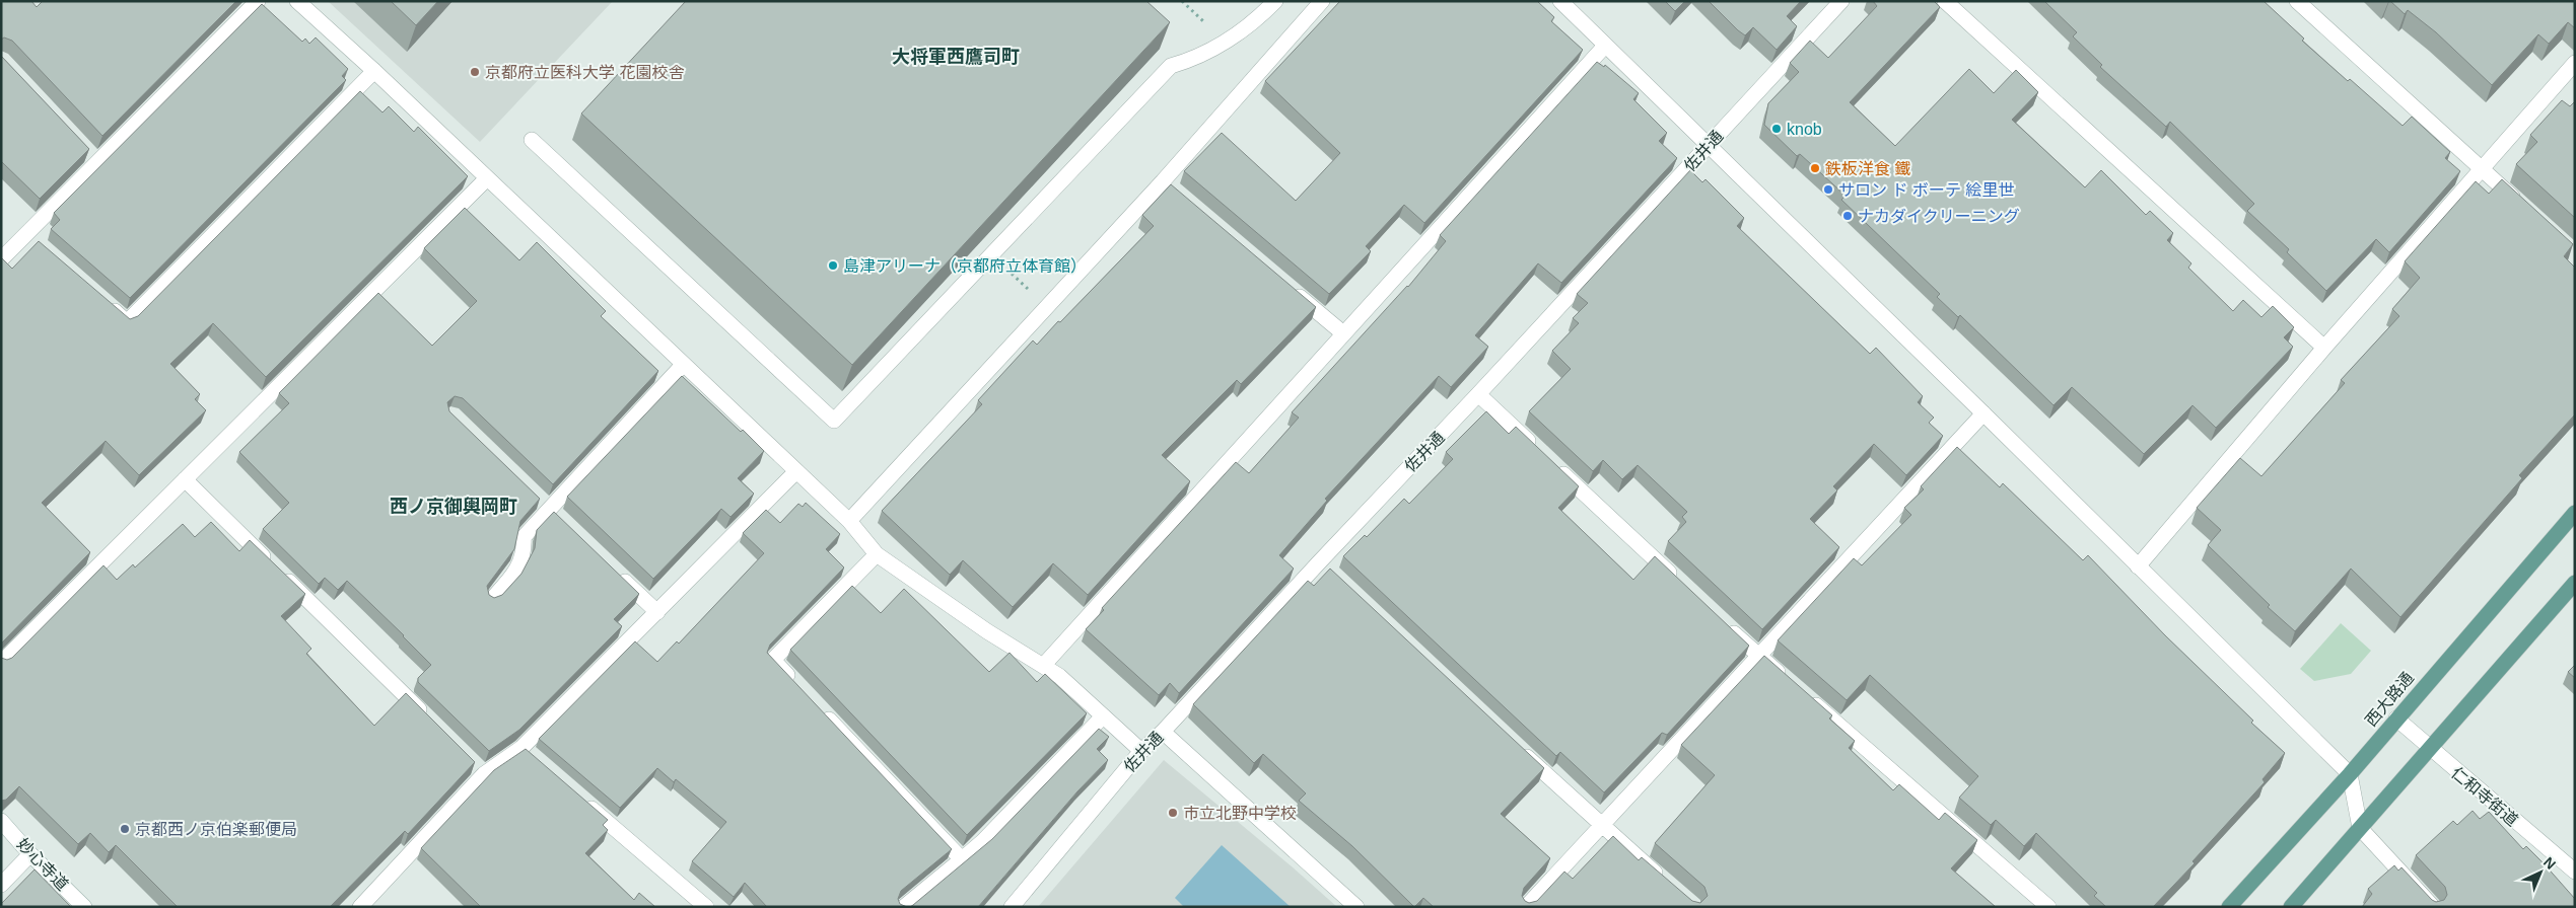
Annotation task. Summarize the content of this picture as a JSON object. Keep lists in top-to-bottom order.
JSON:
{
  "streets": {
    "main road": ["西大路通"],
    "street": ["佐井通", "仁和寺街道", "妙心寺道"]
  },
  "crossings": [
    ["西大路通", "仁和寺街道"]
  ],
  "districts": ["大将軍西鷹司町", "西ノ京御輿岡町"],
  "places": [
    "京都府立医科大学 花園校舎",
    "knob",
    "鉄板洋食 鐵",
    "サロン ド ボーテ 絵里世",
    "ナカダイクリーニング",
    "島津アリーナ（京都府立体育館）",
    "市立北野中学校",
    "京都西ノ京伯楽郵便局"
  ],
  "north": "top right"
}
